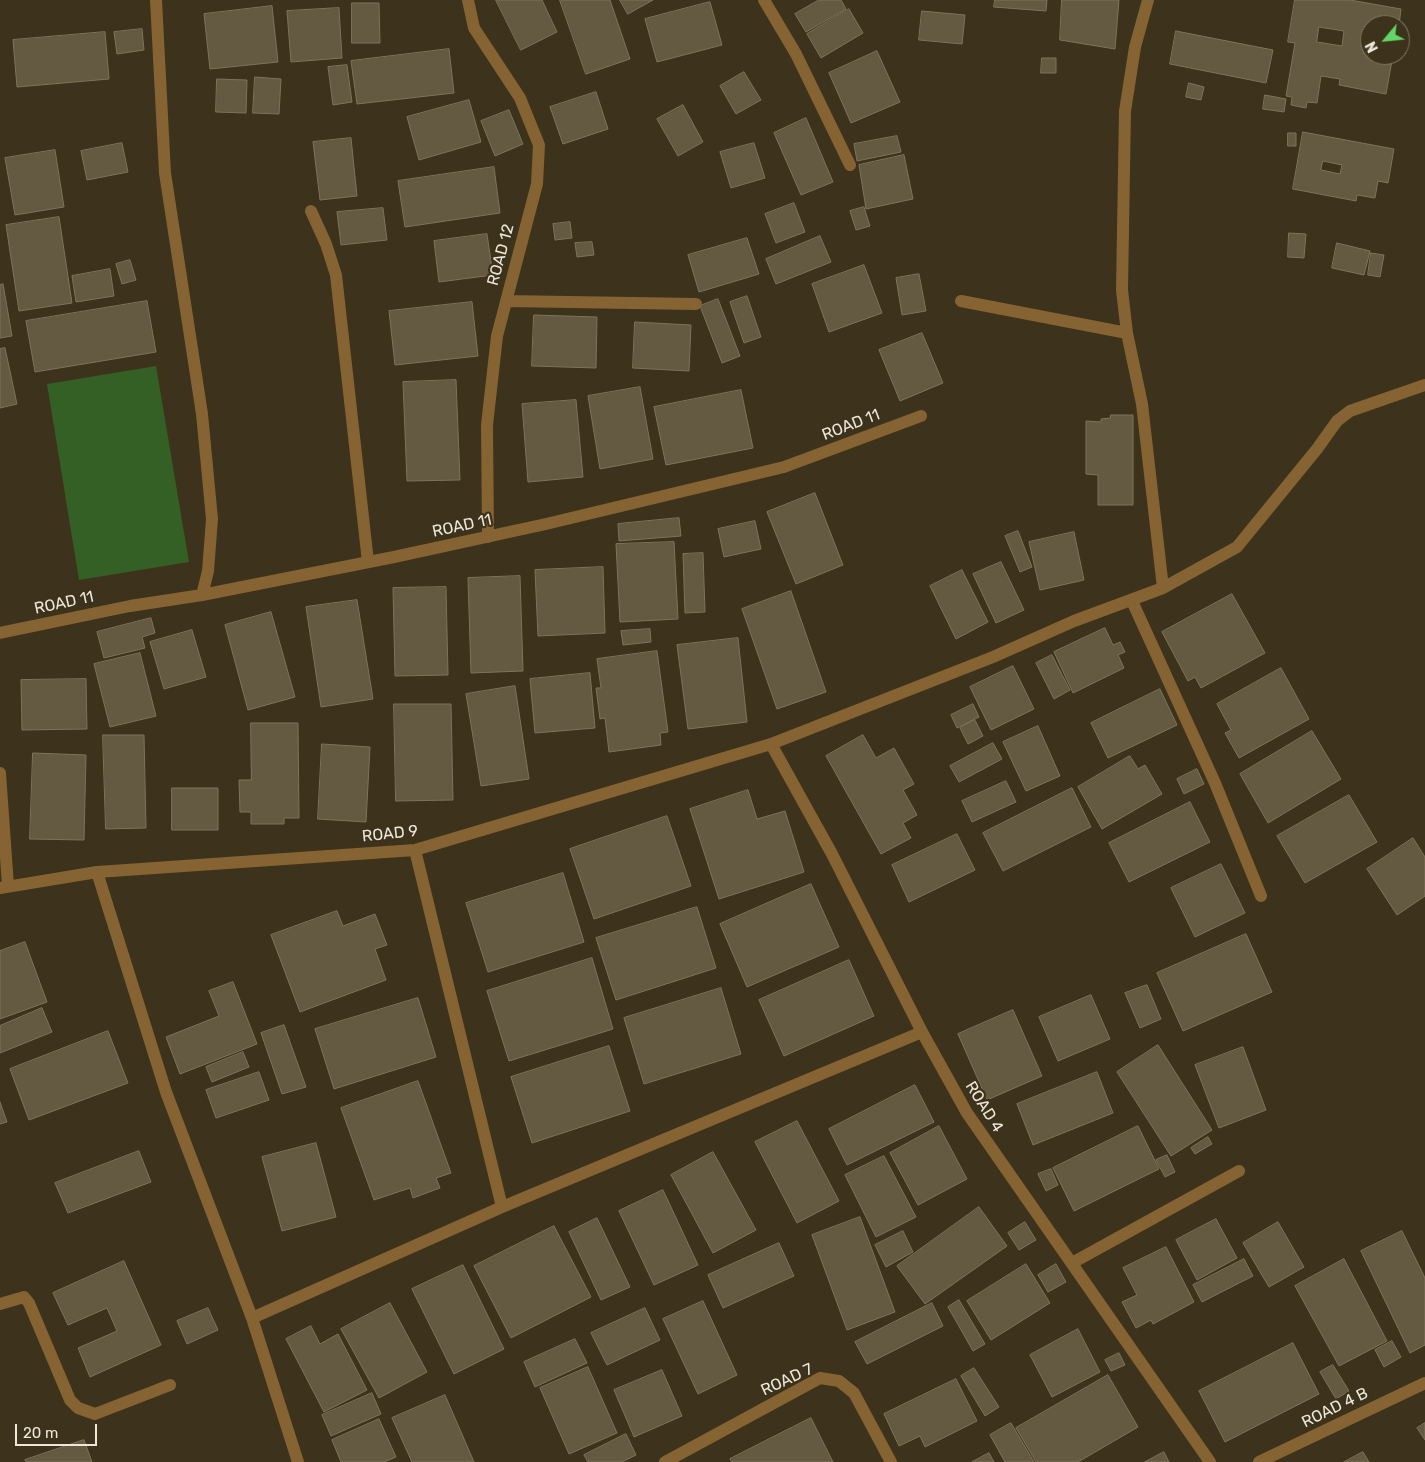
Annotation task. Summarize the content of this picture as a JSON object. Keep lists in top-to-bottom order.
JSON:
{
  "streets": {
    "street": [
      "ROAD 12",
      "ROAD 11",
      "ROAD 9",
      "ROAD 4",
      "ROAD 7",
      "ROAD 4 B"
    ]
  },
  "crossings": [
    ["ROAD 12", "ROAD 11"],
    ["ROAD 9", "ROAD 4"]
  ],
  "scale_bar": "20 m",
  "north": "bottom left"
}
